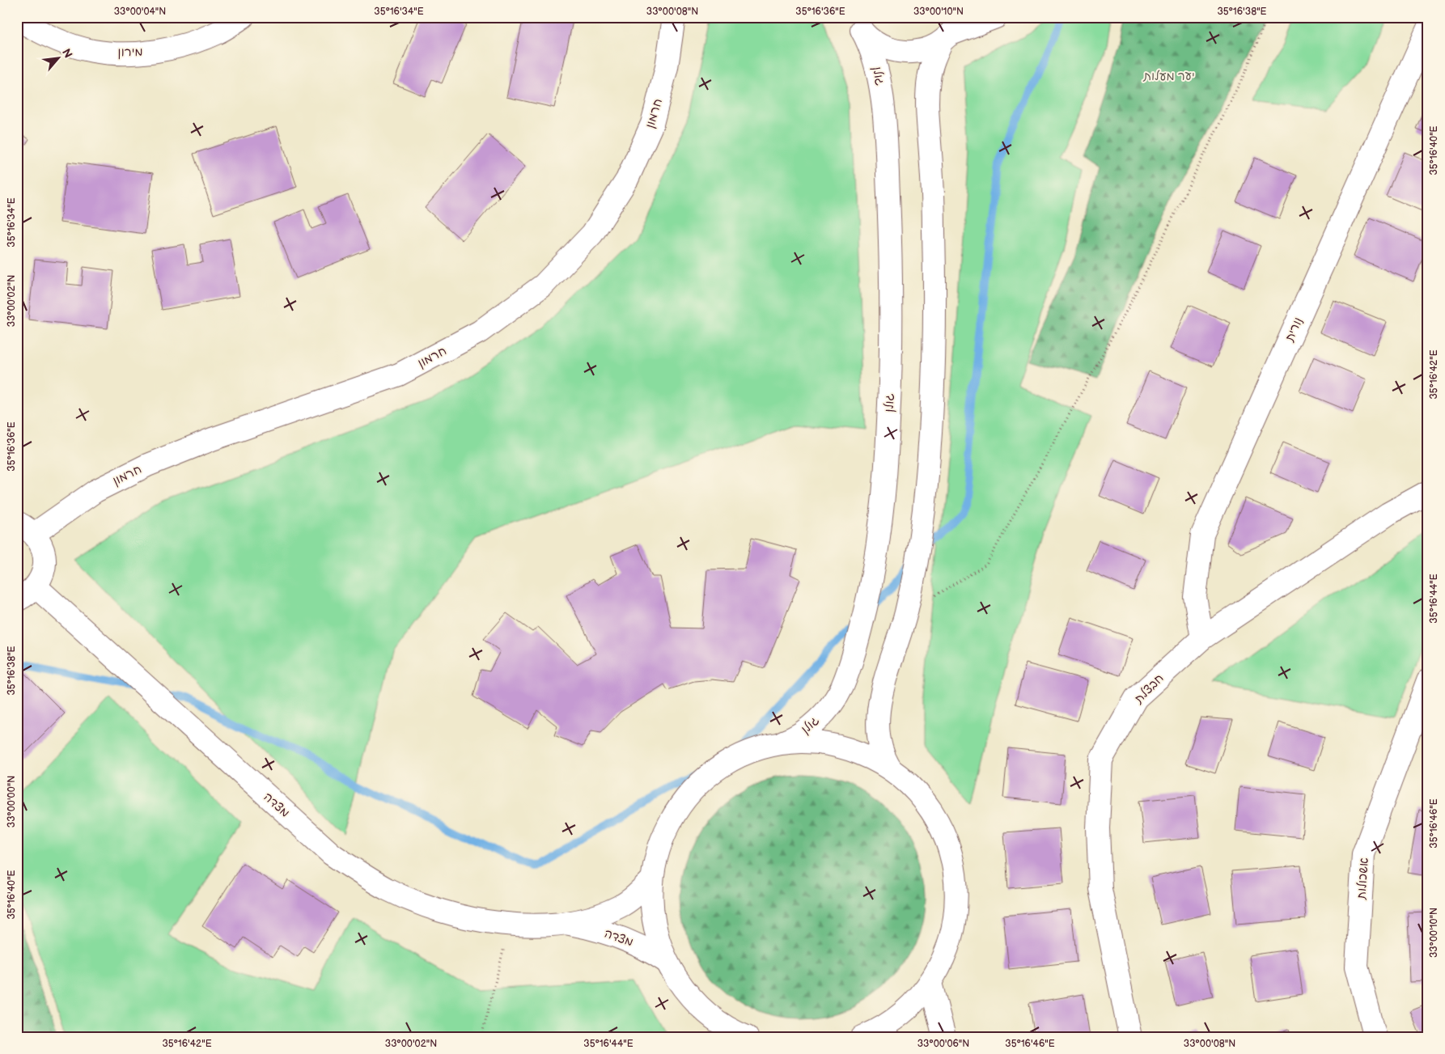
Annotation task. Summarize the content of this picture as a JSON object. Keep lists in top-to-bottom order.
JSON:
{
  "streets": {
    "street": [
      "מירון",
      "גולן",
      "חרמון",
      "נורית",
      "חבצלת",
      "מצדה",
      "אשכולות"
    ]
  },
  "crossings": [
    ["נורית", "חבצלת"]
  ],
  "parks": ["יער מעלות"],
  "north": "top right",
  "coordinates": [
    "33°00'04\"N",
    "35°16'34\"E",
    "33°00'08\"N",
    "35°16'36\"E",
    "33°00'10\"N",
    "35°16'38\"E",
    "35°16'40\"E",
    "33°00'02\"N",
    "35°16'42\"E",
    "35°16'44\"E",
    "33°00'00\"N",
    "35°16'46\"E",
    "33°00'06\"N"
  ]
}
